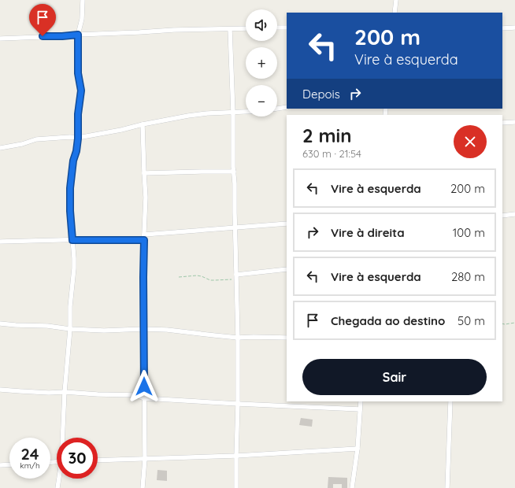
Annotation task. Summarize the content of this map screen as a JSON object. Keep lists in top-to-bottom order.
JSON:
{
  "page": {
    "map_buttons": ["+", "−"],
    "turn": ["200 m", "Vire à esquerda"],
    "then": "Depois",
    "heading": ["2 min", "630 m · 21:54"],
    "list": [
      {
        "name": "Vire à esquerda",
        "value": "200 m"
      },
      {
        "name": "Vire à direita",
        "value": "100 m"
      },
      {
        "name": "Vire à esquerda",
        "value": "280 m"
      },
      {
        "name": "Chegada ao destino",
        "value": "50 m"
      }
    ],
    "buttons": "Sair",
    "speed": "24 km/h",
    "limit": "30"
  }
}
